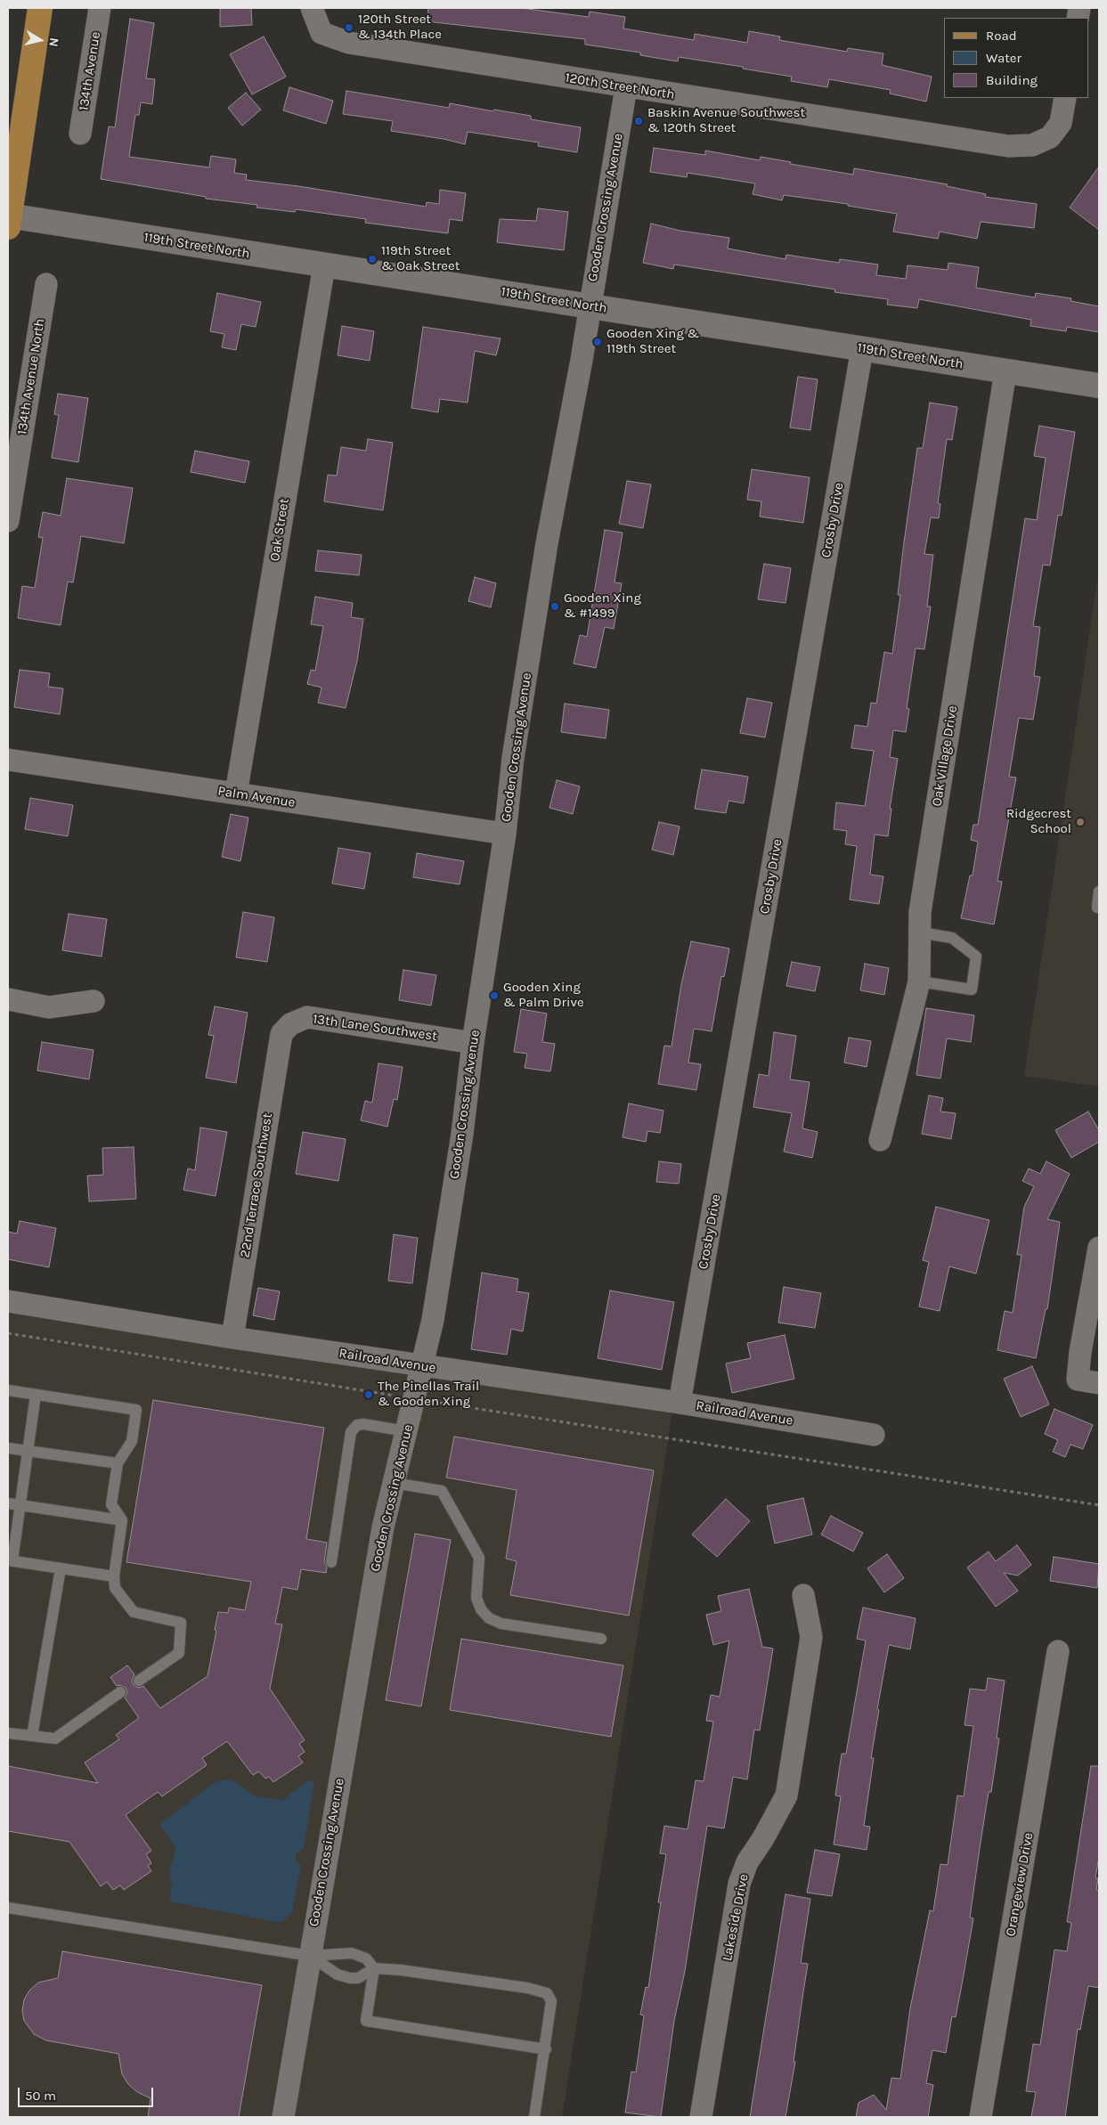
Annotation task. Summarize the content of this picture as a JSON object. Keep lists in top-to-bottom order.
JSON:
{
  "streets": {
    "street": [
      "134th Avenue",
      "120th Street North",
      "Gooden Crossing Avenue",
      "119th Street North",
      "134th Avenue North",
      "Crosby Drive",
      "Oak Street",
      "Oak Village Drive",
      "Palm Avenue",
      "13th Lane Southwest",
      "22nd Terrace Southwest",
      "Railroad Avenue",
      "Orangeview Drive",
      "Lakeside Drive"
    ]
  },
  "crossings": [
    ["120th Street North", "Gooden Crossing Avenue"],
    ["Gooden Crossing Avenue", "119th Street North"],
    ["Gooden Crossing Avenue", "Palm Avenue"],
    ["Gooden Crossing Avenue", "13th Lane Southwest"],
    ["Gooden Crossing Avenue", "Railroad Avenue"],
    ["119th Street North", "Crosby Drive"],
    ["119th Street North", "Oak Street"],
    ["119th Street North", "Oak Village Drive"],
    ["Crosby Drive", "Railroad Avenue"],
    ["Oak Street", "Palm Avenue"],
    ["13th Lane Southwest", "22nd Terrace Southwest"],
    ["22nd Terrace Southwest", "Railroad Avenue"]
  ],
  "places": [
    "120th Street & 134th Place",
    "Baskin Avenue Southwest & 120th Street",
    "119th Street & Oak Street",
    "Gooden Xing & 119th Street",
    "Gooden Xing & #1499",
    "Ridgecrest School",
    "Gooden Xing & Palm Drive",
    "The Pinellas Trail & Gooden Xing"
  ],
  "legend": ["Road", "Water", "Building"],
  "scale_bar": "50 m",
  "north": "right"
}
